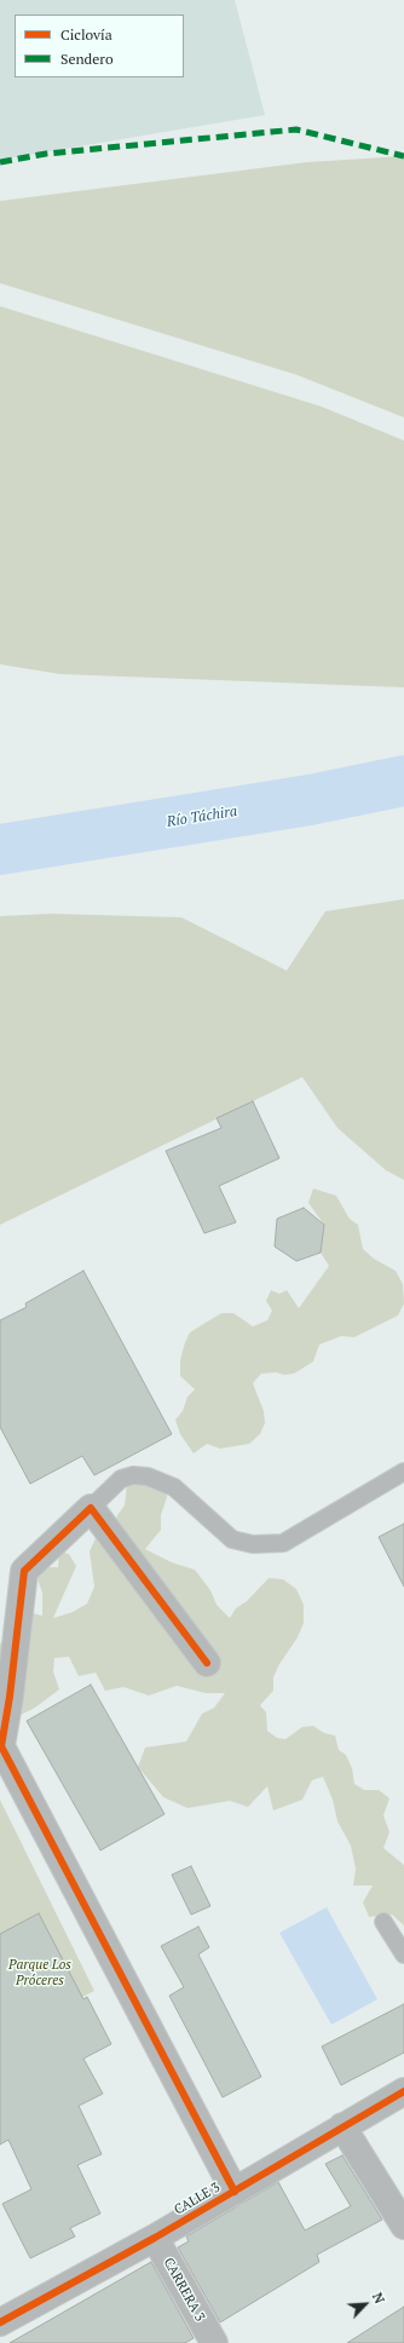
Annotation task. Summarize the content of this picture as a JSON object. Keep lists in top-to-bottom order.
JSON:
{
  "streets": {
    "street": ["CALLE 3", "CARRERA 3"]
  },
  "crossings": [
    ["CALLE 3", "CARRERA 3"]
  ],
  "water": ["Río Táchira"],
  "parks": ["Parque Los Próceres"],
  "legend": ["Ciclovía", "Sendero"],
  "north": "top right"
}
